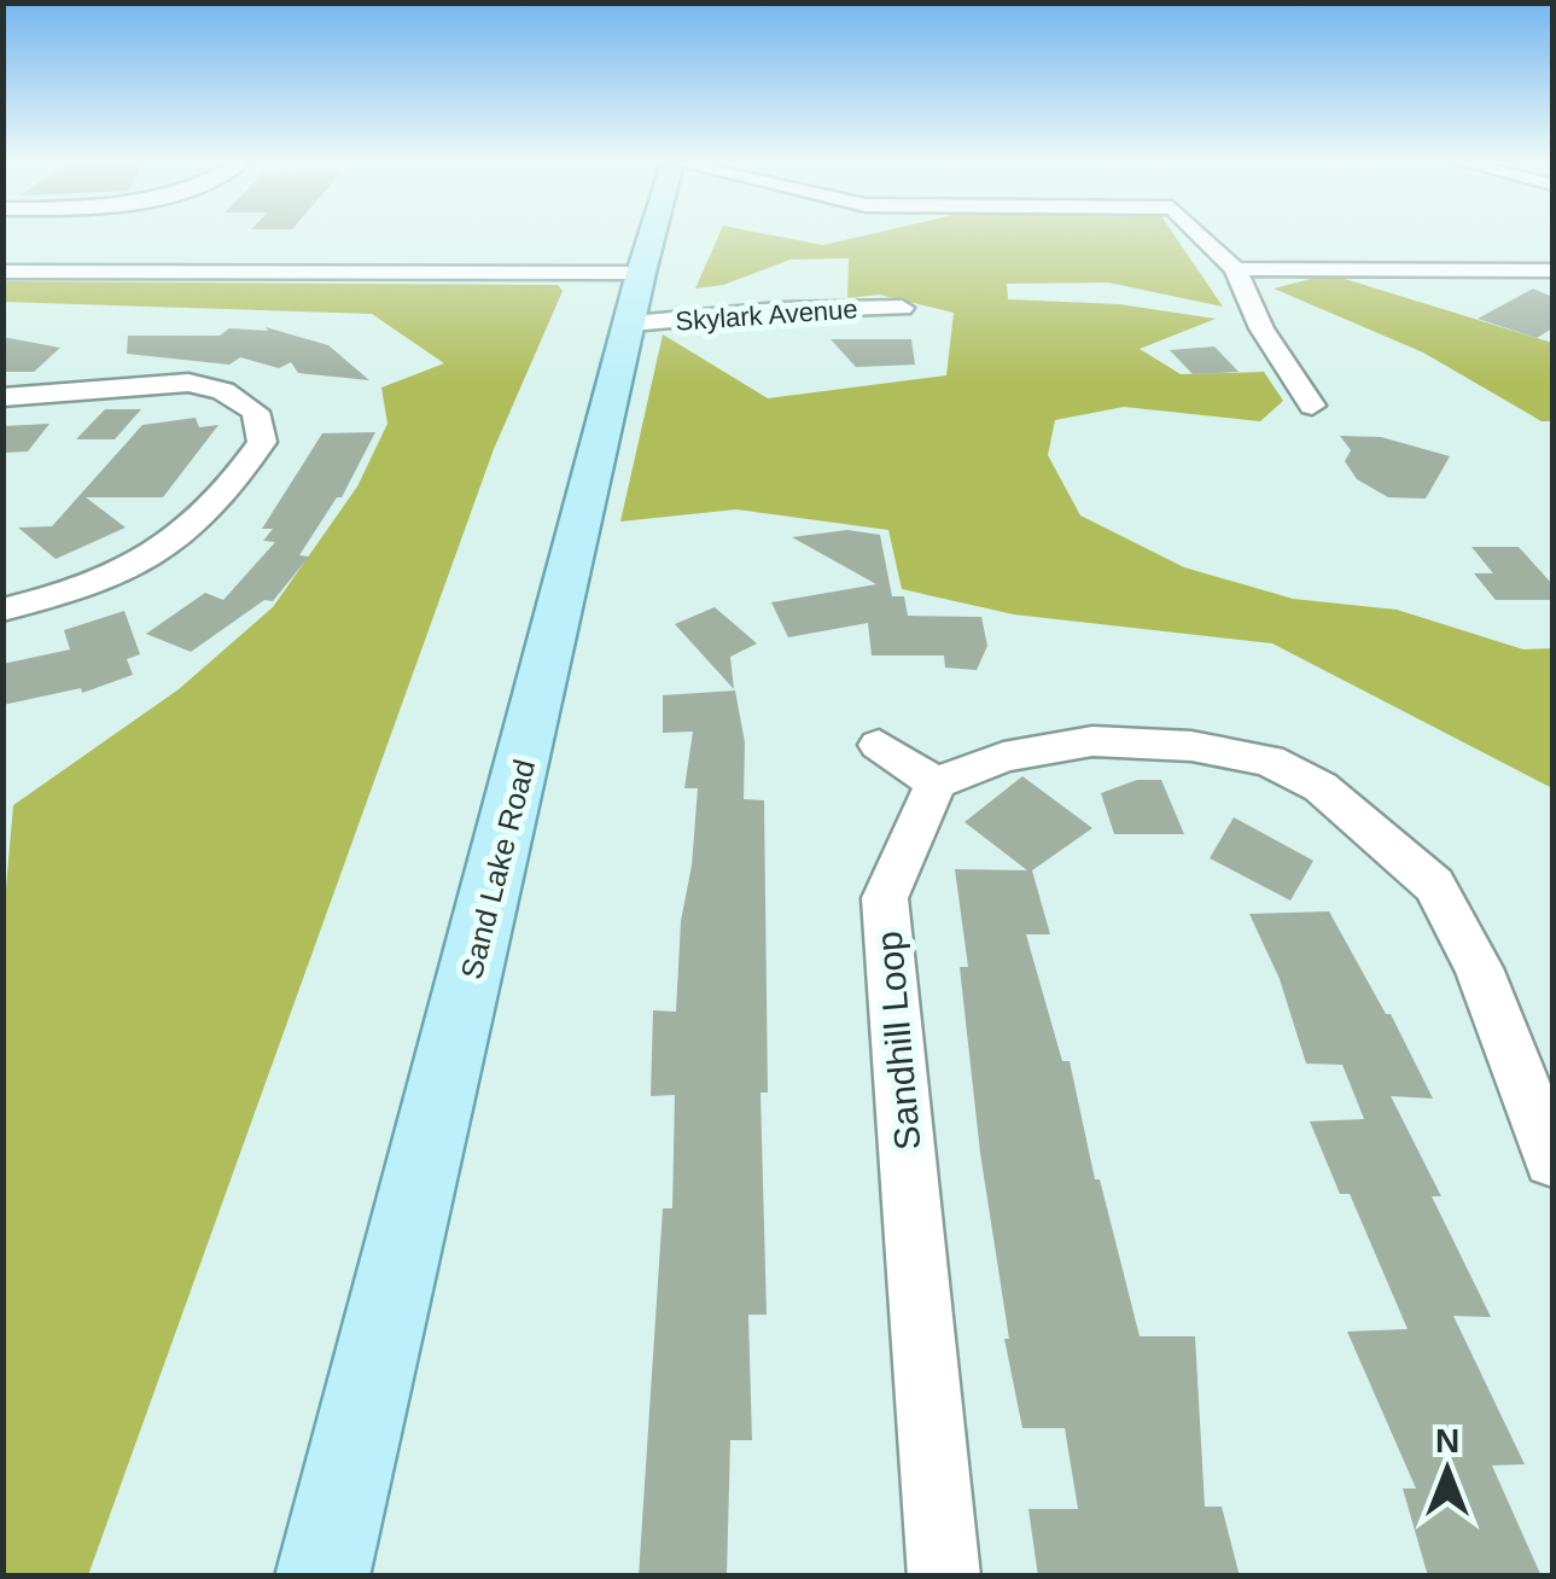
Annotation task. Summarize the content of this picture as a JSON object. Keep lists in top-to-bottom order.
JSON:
{
  "streets": {
    "main road": ["Sand Lake Road"],
    "street": ["Skylark Avenue", "Sandhill Loop"]
  },
  "crossings": [
    ["Skylark Avenue", "Sand Lake Road"]
  ],
  "north": "top"
}
